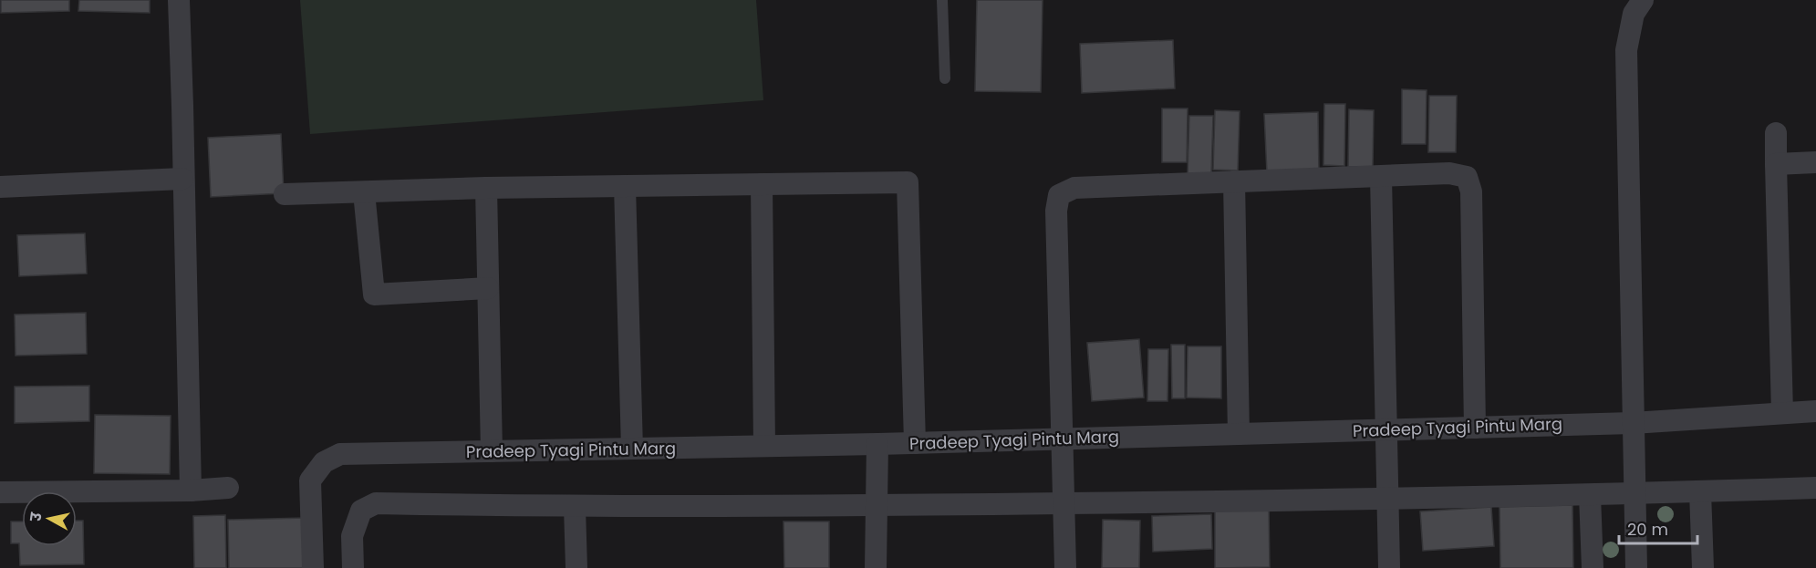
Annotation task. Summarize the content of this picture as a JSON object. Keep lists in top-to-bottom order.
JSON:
{
  "streets": {
    "street": ["Pradeep Tyagi Pintu Marg"]
  },
  "scale_bar": "20 m",
  "north": "left"
}
